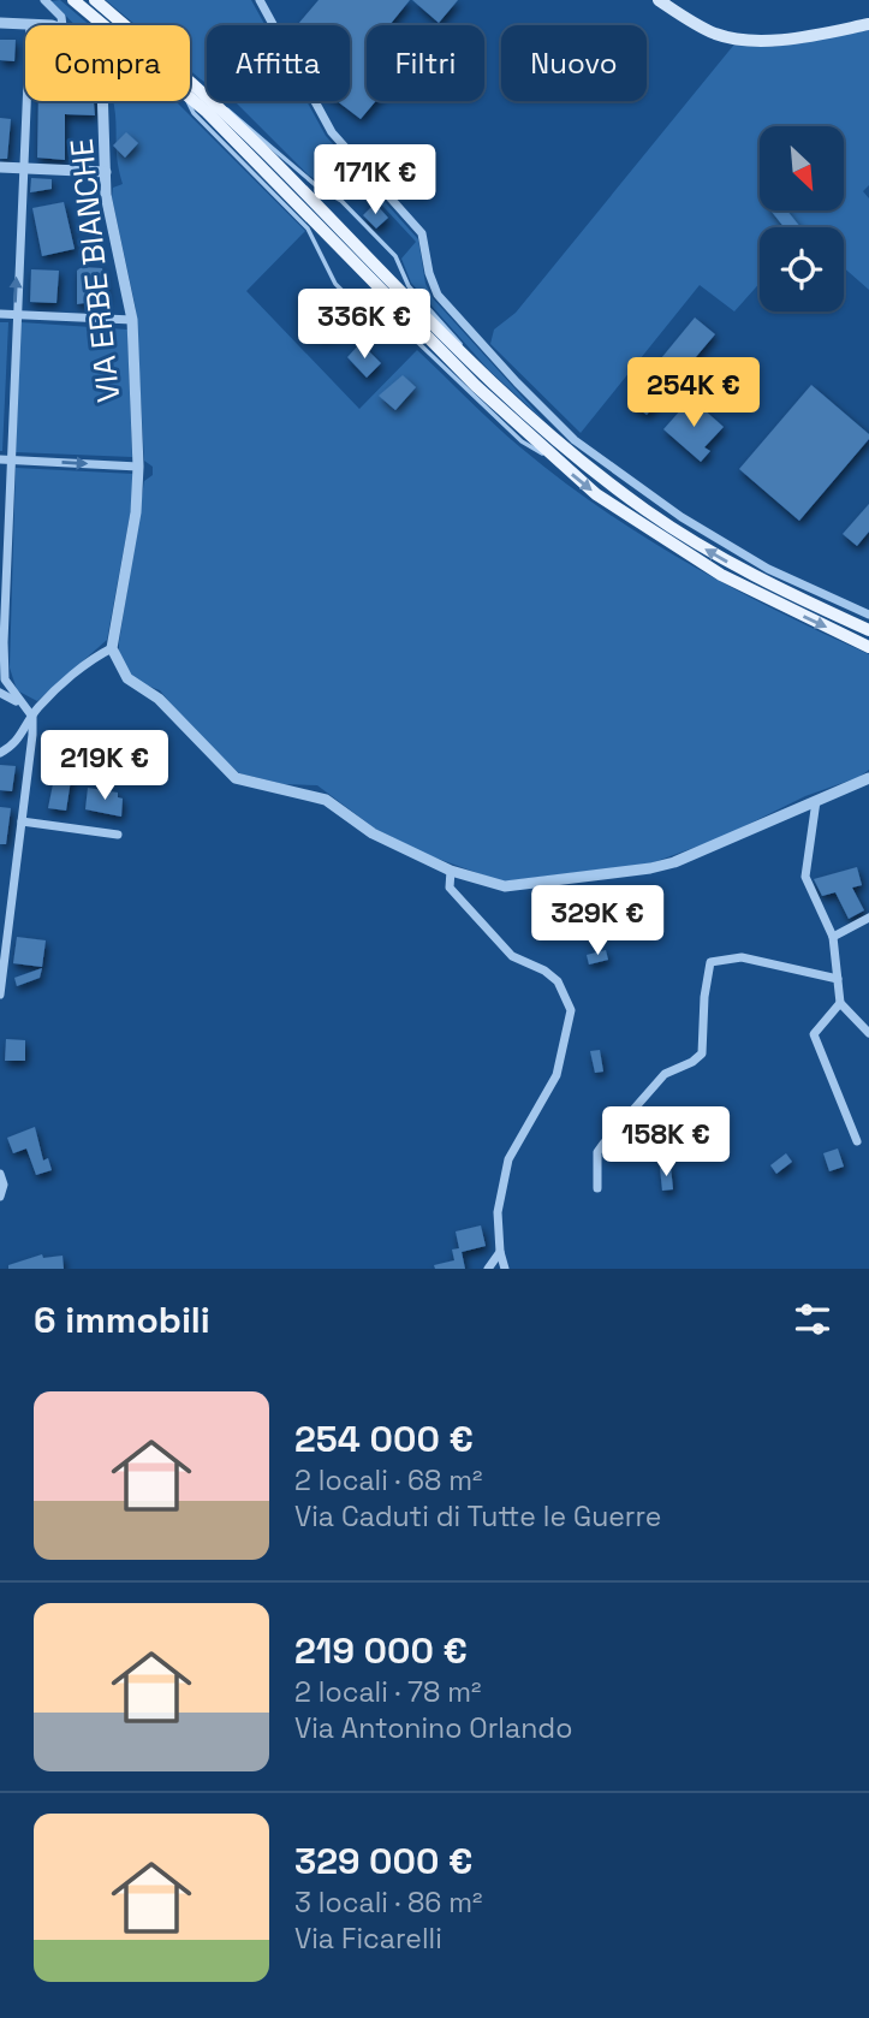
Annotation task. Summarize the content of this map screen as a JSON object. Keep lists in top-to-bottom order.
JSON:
{
  "streets": {
    "street": ["VIA ERBE BIANCHE"]
  },
  "north": "bottom right",
  "page": {
    "chip": [
      "Compra",
      "Affitta",
      "Filtri",
      "Nuovo"
    ],
    "price": [
      "171K €",
      "336K €",
      "254K €",
      "219K €",
      "329K €",
      "158K €"
    ],
    "heading": "6 immobili",
    "list": [
      {
        "name": "254 000 €",
        "note": "2 locali · 68 m² · Via Caduti di Tutte le Guerre"
      },
      {
        "name": "219 000 €",
        "note": "2 locali · 78 m² · Via Antonino Orlando"
      },
      {
        "name": "329 000 €",
        "note": "3 locali · 86 m² · Via Ficarelli"
      }
    ]
  }
}
